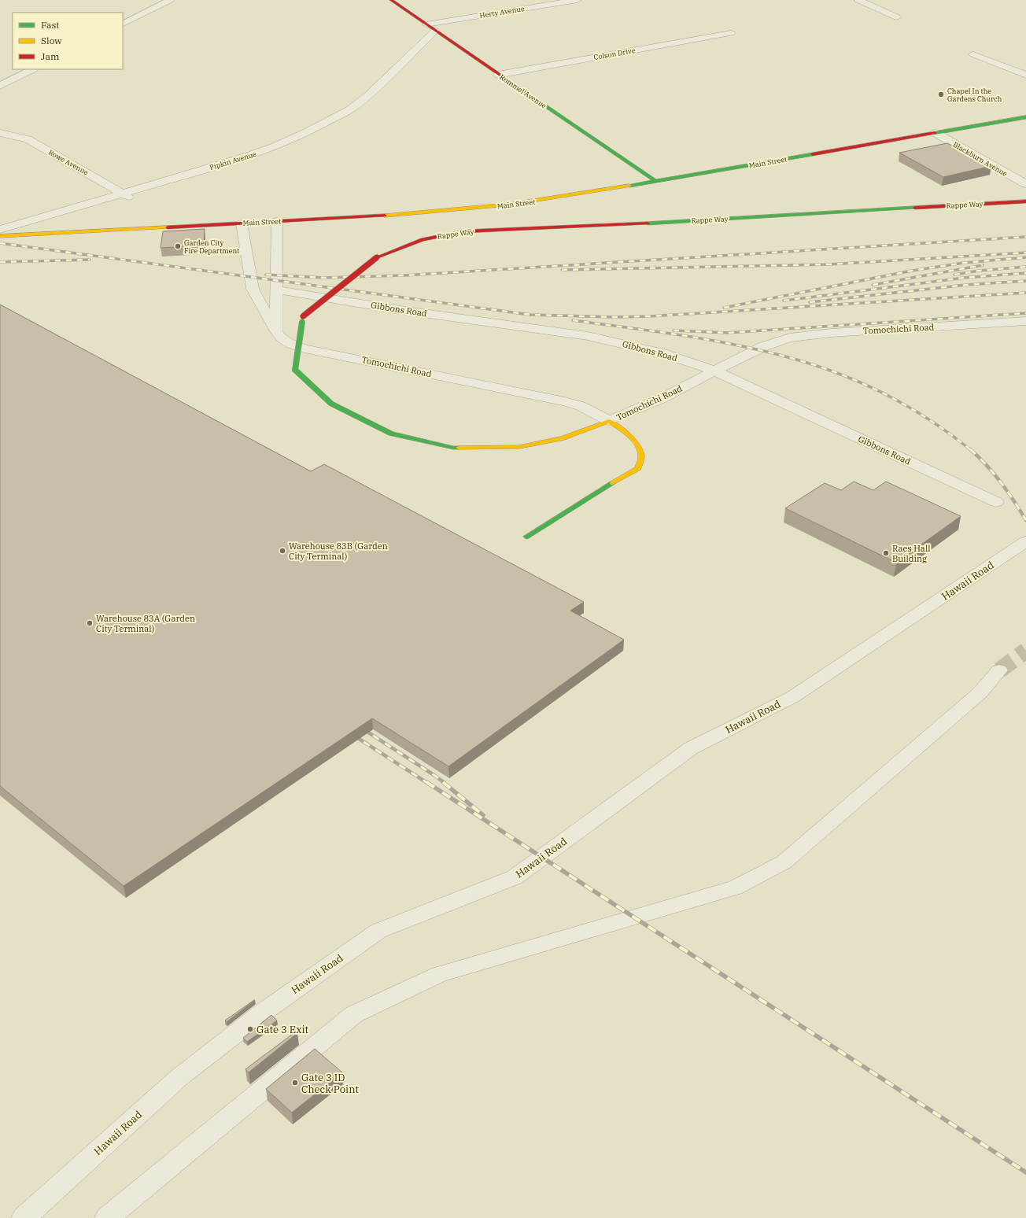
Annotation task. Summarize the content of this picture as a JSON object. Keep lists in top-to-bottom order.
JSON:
{
  "streets": {
    "street": [
      "Herty Avenue",
      "Colson Drive",
      "Rommel Avenue",
      "Blackburn Avenue",
      "Pipkin Avenue",
      "Rowe Avenue",
      "Main Street",
      "Rappe Way",
      "Gibbons Road",
      "Tomochichi Road",
      "Hawaii Road"
    ]
  },
  "crossings": [
    ["Herty Avenue", "Rommel Avenue"],
    ["Colson Drive", "Rommel Avenue"],
    ["Rommel Avenue", "Pipkin Avenue"],
    ["Rommel Avenue", "Main Street"],
    ["Blackburn Avenue", "Main Street"],
    ["Pipkin Avenue", "Rowe Avenue"],
    ["Rappe Way", "Tomochichi Road"],
    ["Gibbons Road", "Tomochichi Road"]
  ],
  "places": [
    "Chapel In the Gardens Church",
    "Garden City Fire Department",
    "Warehouse 83B (Garden City Terminal)",
    "Raes Hall Building",
    "Warehouse 83A (Garden City Terminal)",
    "Gate 3 Exit",
    "Gate 3 ID Check Point"
  ],
  "legend": ["Fast", "Slow", "Jam"]
}
